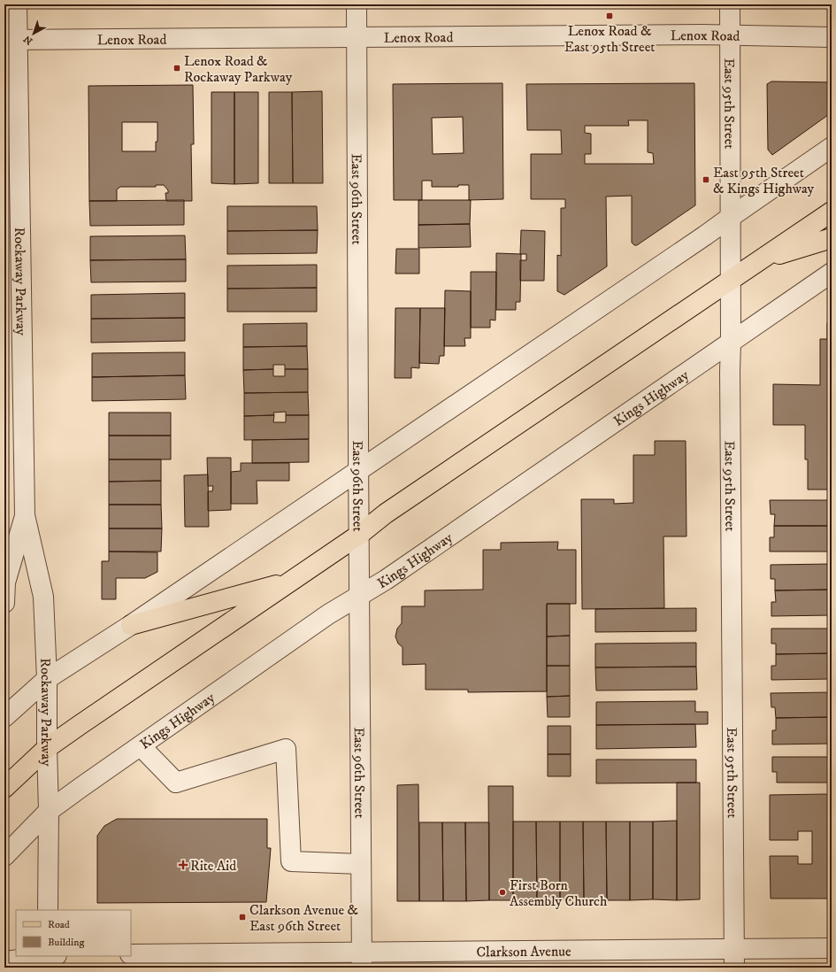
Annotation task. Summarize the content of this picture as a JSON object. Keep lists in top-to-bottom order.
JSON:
{
  "streets": {
    "street": [
      "Lenox Road",
      "East 95th Street",
      "East 96th Street",
      "Rockaway Parkway",
      "Kings Highway",
      "Clarkson Avenue"
    ]
  },
  "crossings": [
    ["Lenox Road", "East 95th Street"],
    ["Lenox Road", "East 96th Street"],
    ["Lenox Road", "Rockaway Parkway"],
    ["East 95th Street", "Kings Highway"],
    ["East 95th Street", "Clarkson Avenue"],
    ["East 96th Street", "Kings Highway"],
    ["East 96th Street", "Clarkson Avenue"],
    ["Rockaway Parkway", "Kings Highway"]
  ],
  "places": {
    "transit": [
      "Lenox Road & East 95th Street",
      "Lenox Road & Rockaway Parkway",
      "East 95th Street & Kings Highway",
      "Clarkson Avenue & East 96th Street"
    ],
    "health": ["Rite Aid"],
    "other": ["First Born Assembly Church"]
  },
  "legend": ["Road", "Building"],
  "north": "bottom left"
}
